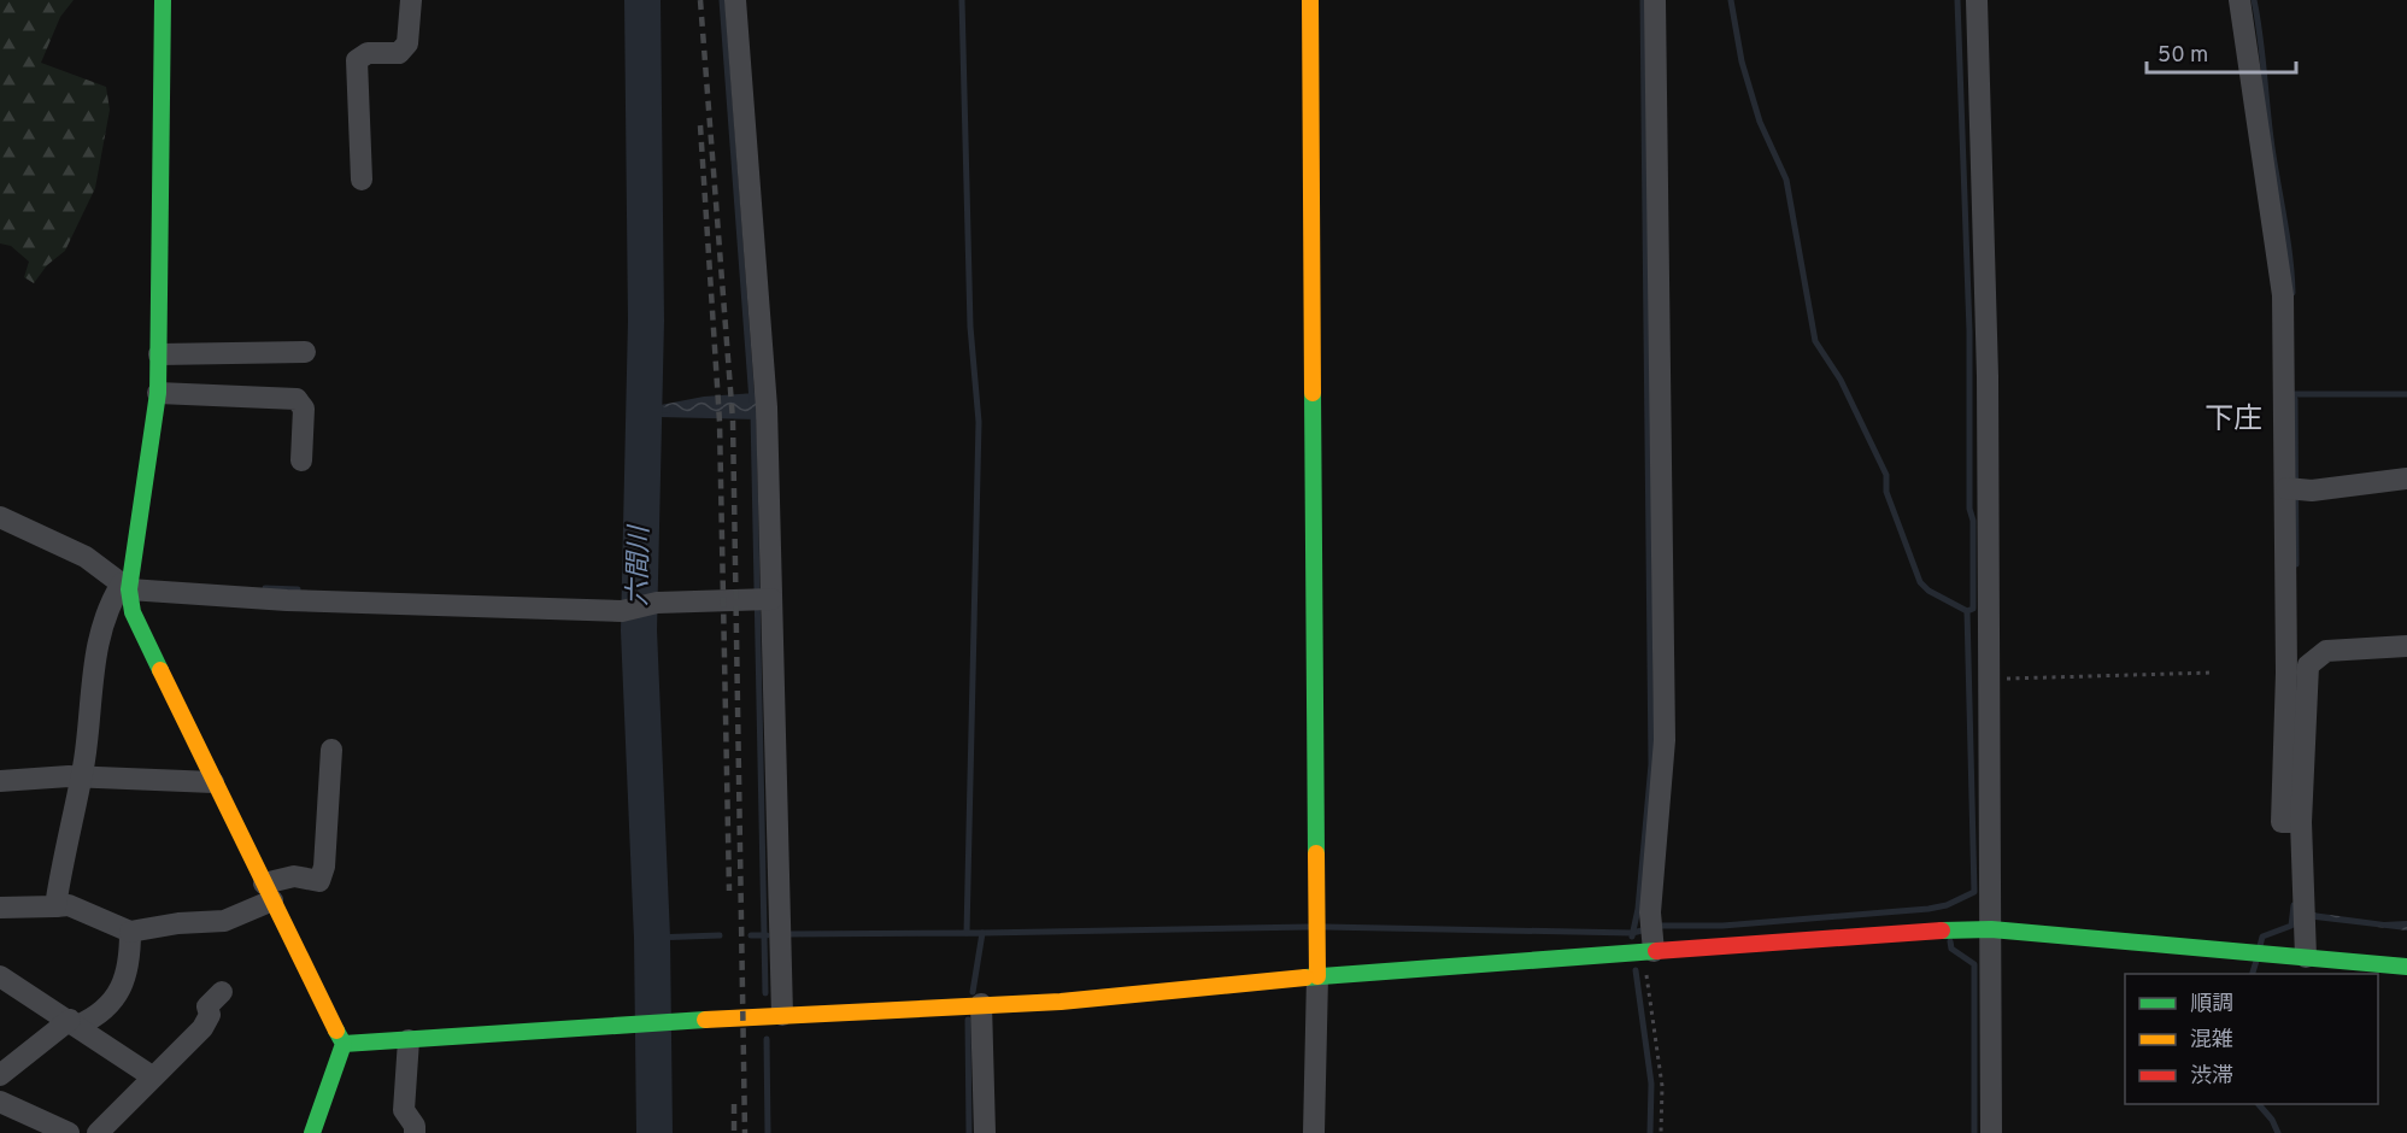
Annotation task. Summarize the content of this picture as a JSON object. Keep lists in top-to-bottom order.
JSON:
{
  "districts": ["下庄"],
  "water": ["六間川"],
  "legend": ["順調", "混雑", "渋滞"],
  "scale_bar": "50 m"
}
